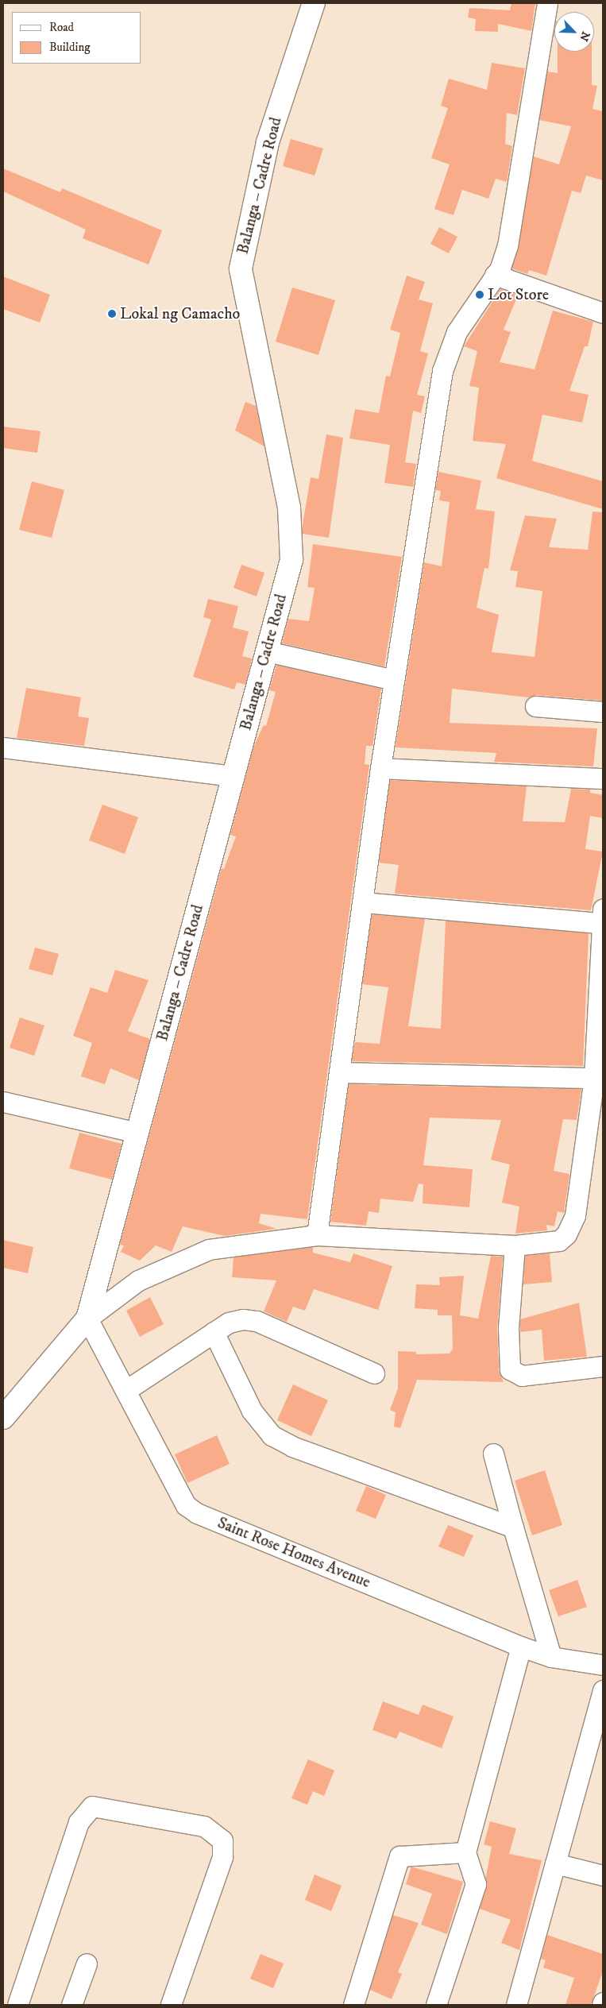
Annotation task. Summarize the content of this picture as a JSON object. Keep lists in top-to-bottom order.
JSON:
{
  "streets": {
    "street": ["Balanga – Cadre Road", "Saint Rose Homes Avenue"]
  },
  "crossings": [
    ["Balanga – Cadre Road", "Saint Rose Homes Avenue"]
  ],
  "places": ["Lot Store", "Lokal ng Camacho"],
  "legend": ["Road", "Building"],
  "north": "bottom right"
}
